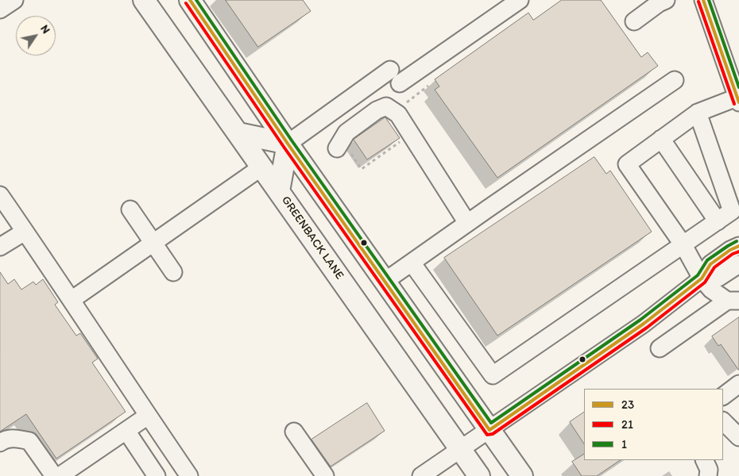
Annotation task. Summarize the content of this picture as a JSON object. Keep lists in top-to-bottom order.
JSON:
{
  "streets": {
    "main road": ["GREENBACK LANE"]
  },
  "lines": ["transit line 23", "transit line 1", "transit line 21"],
  "legend": ["23", "21", "1"],
  "north": "top right"
}
